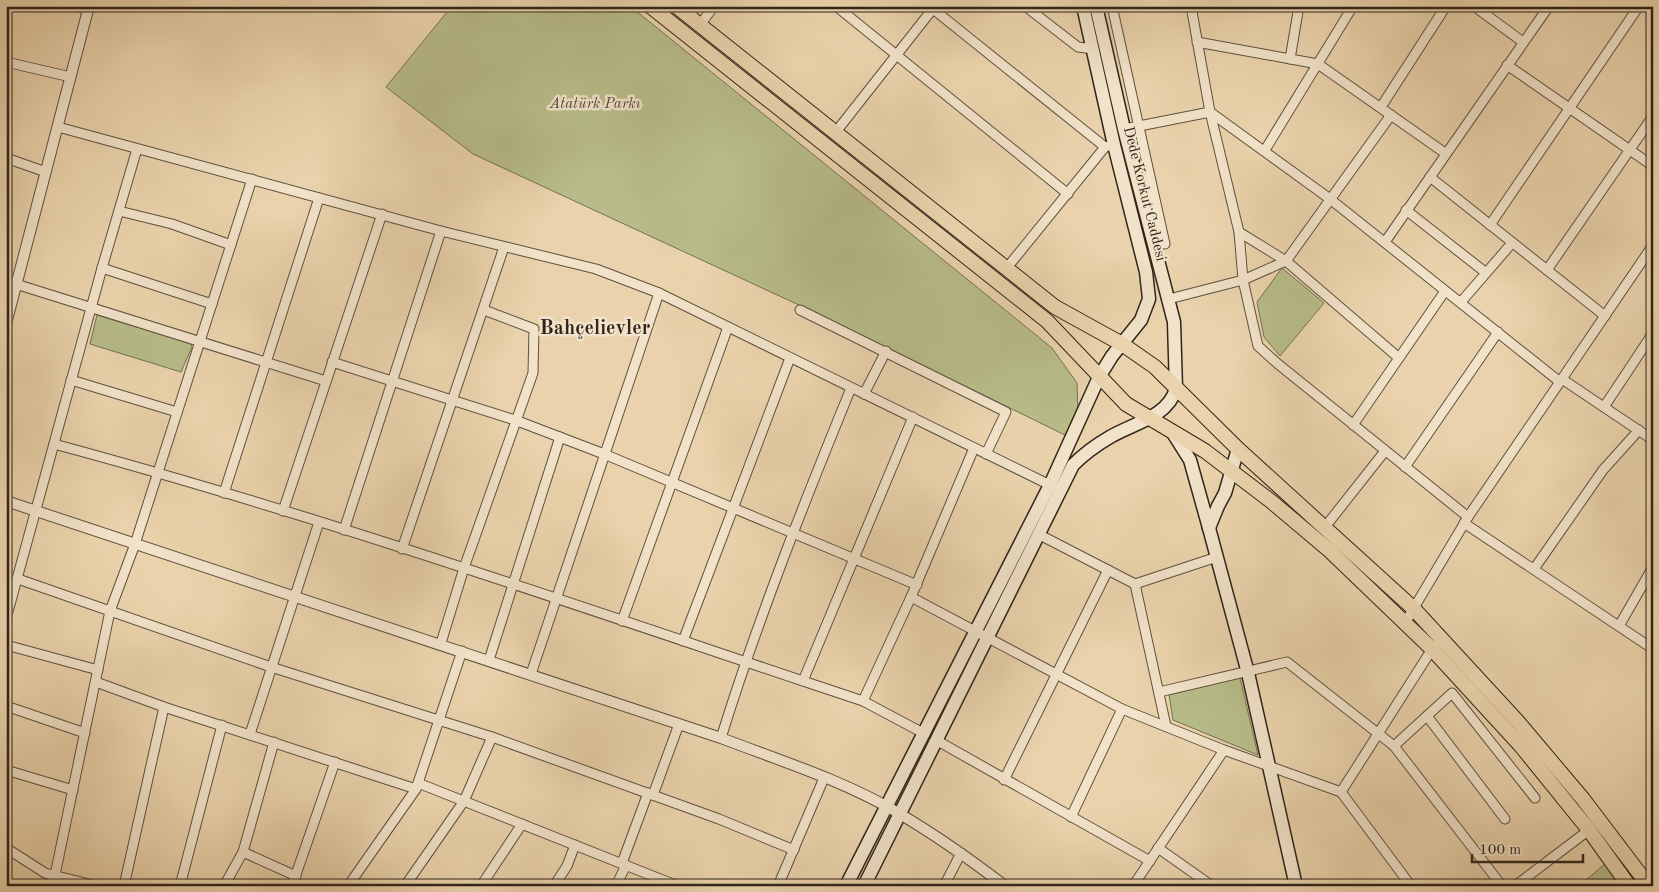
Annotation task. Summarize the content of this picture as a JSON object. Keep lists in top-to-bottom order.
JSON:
{
  "streets": {
    "main road": ["Dede Korkut Caddesi"]
  },
  "districts": ["Bahçelievler"],
  "parks": ["Atatürk Parkı"],
  "scale_bar": "100 m"
}
